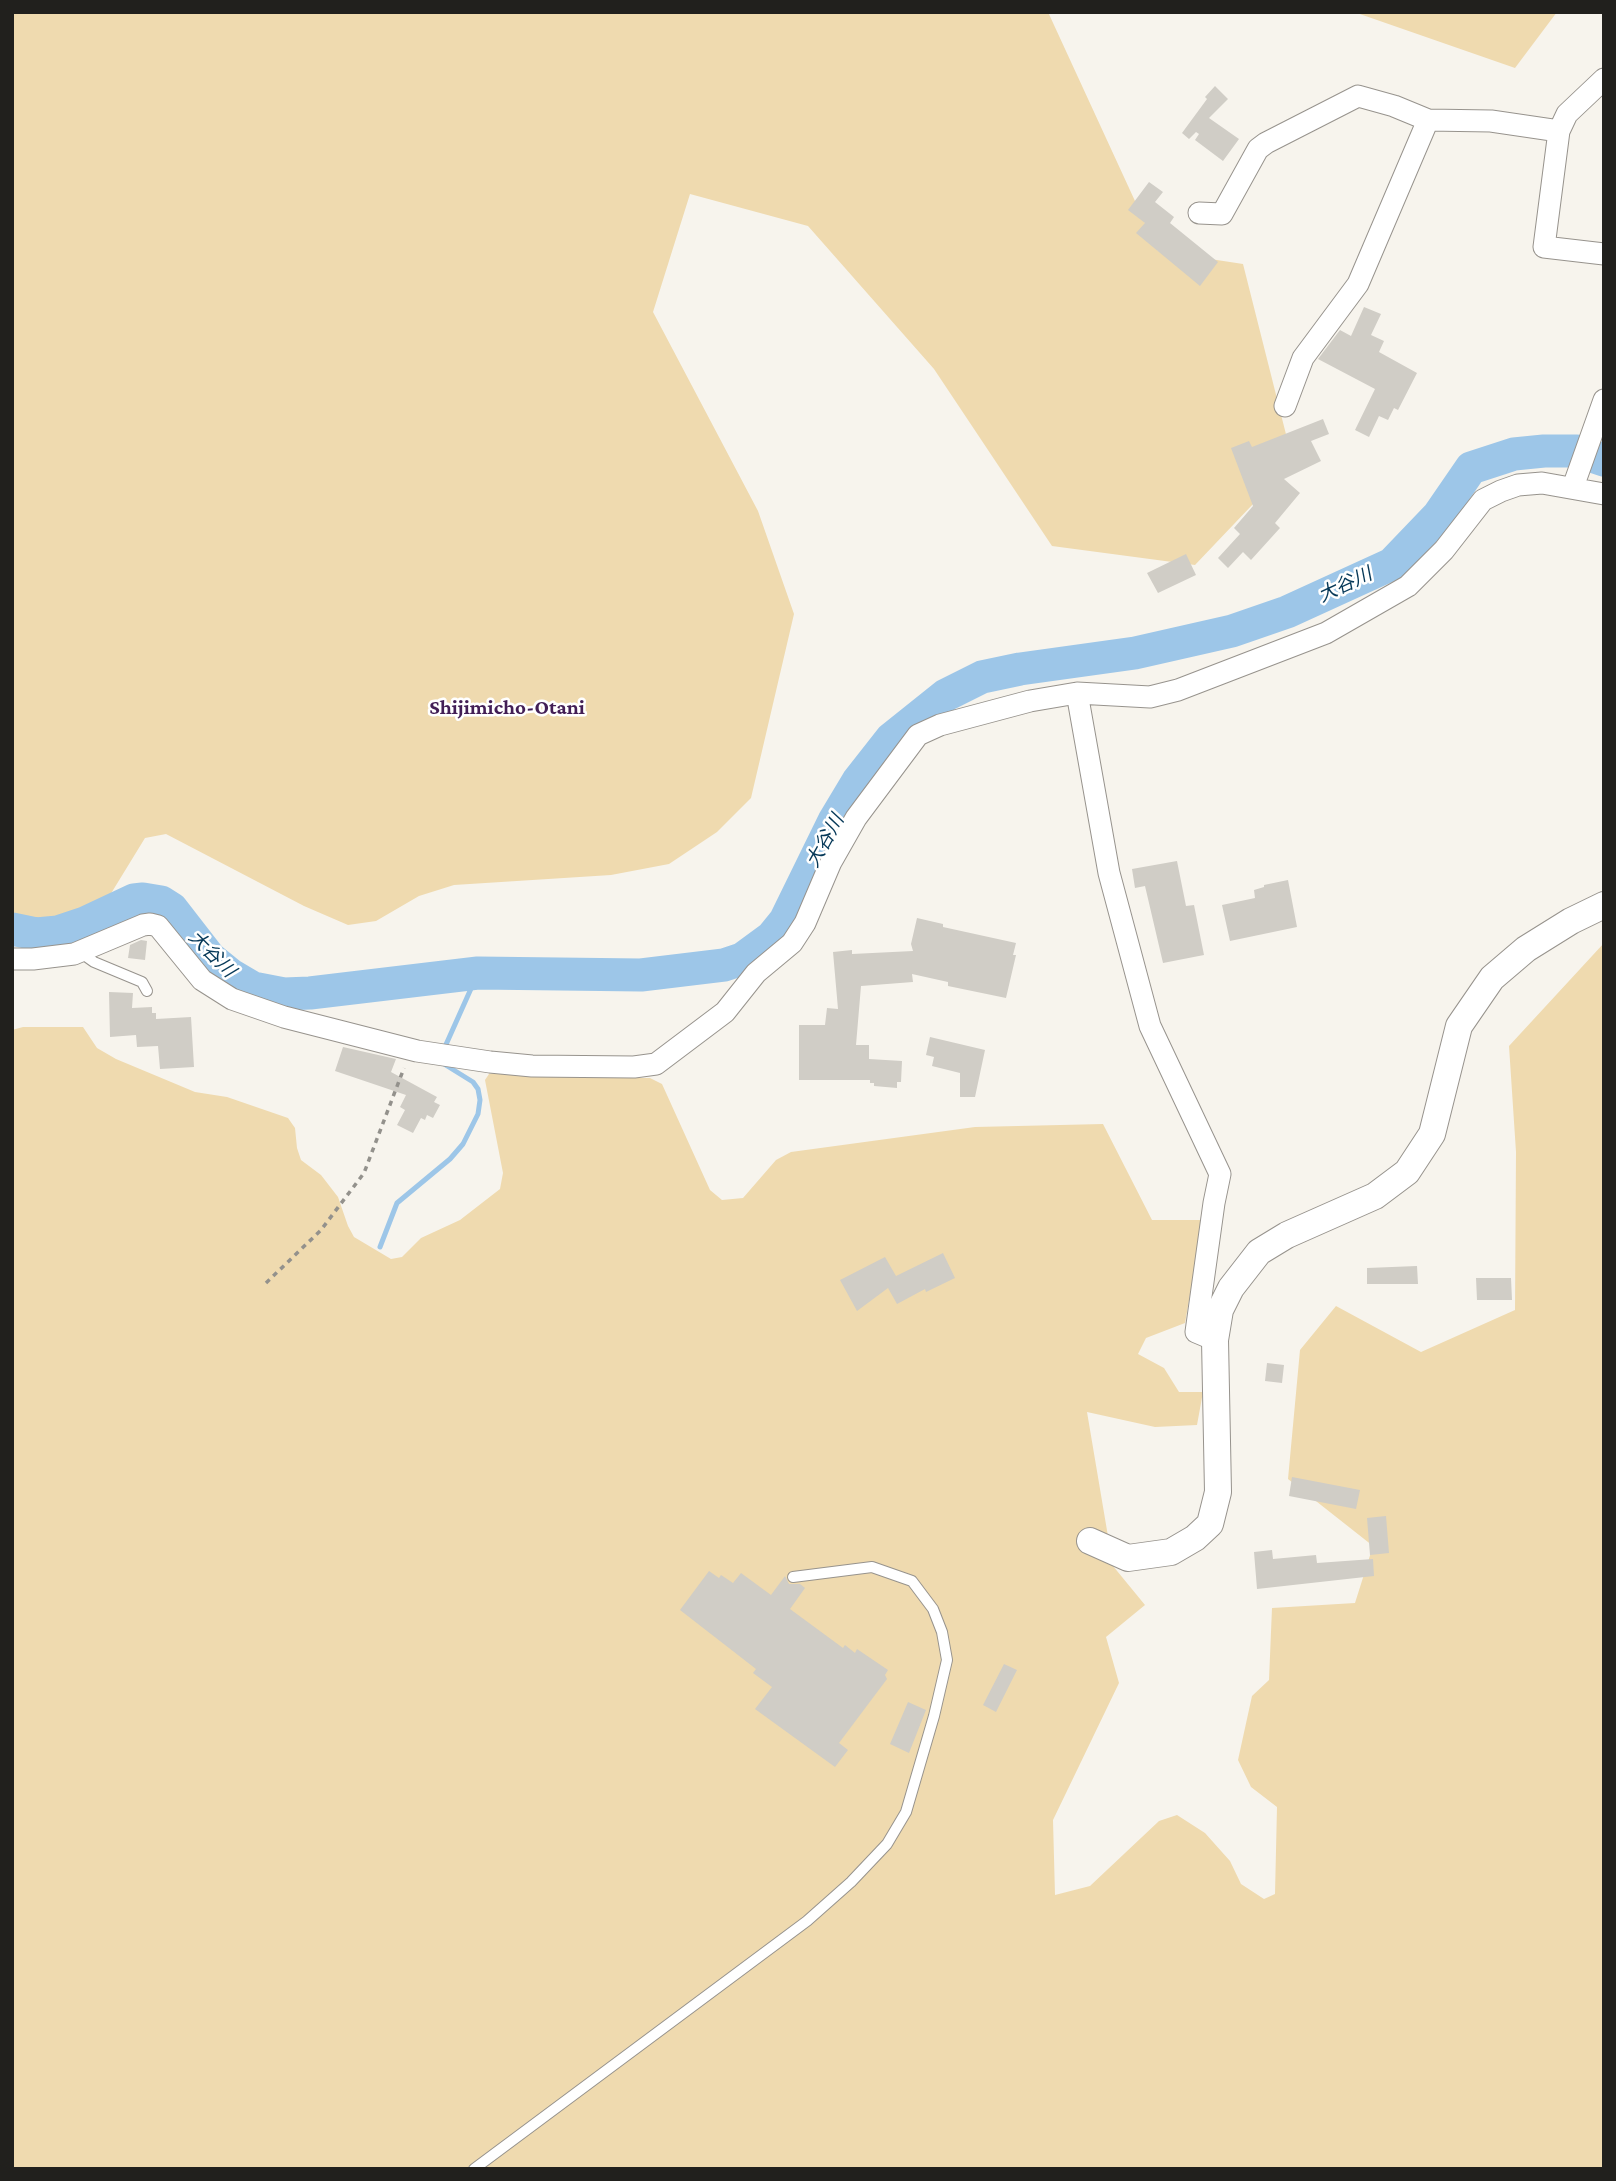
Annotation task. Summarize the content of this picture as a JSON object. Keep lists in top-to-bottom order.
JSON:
{
  "districts": ["Shijimicho-Otani"],
  "water": ["大谷川"]
}
